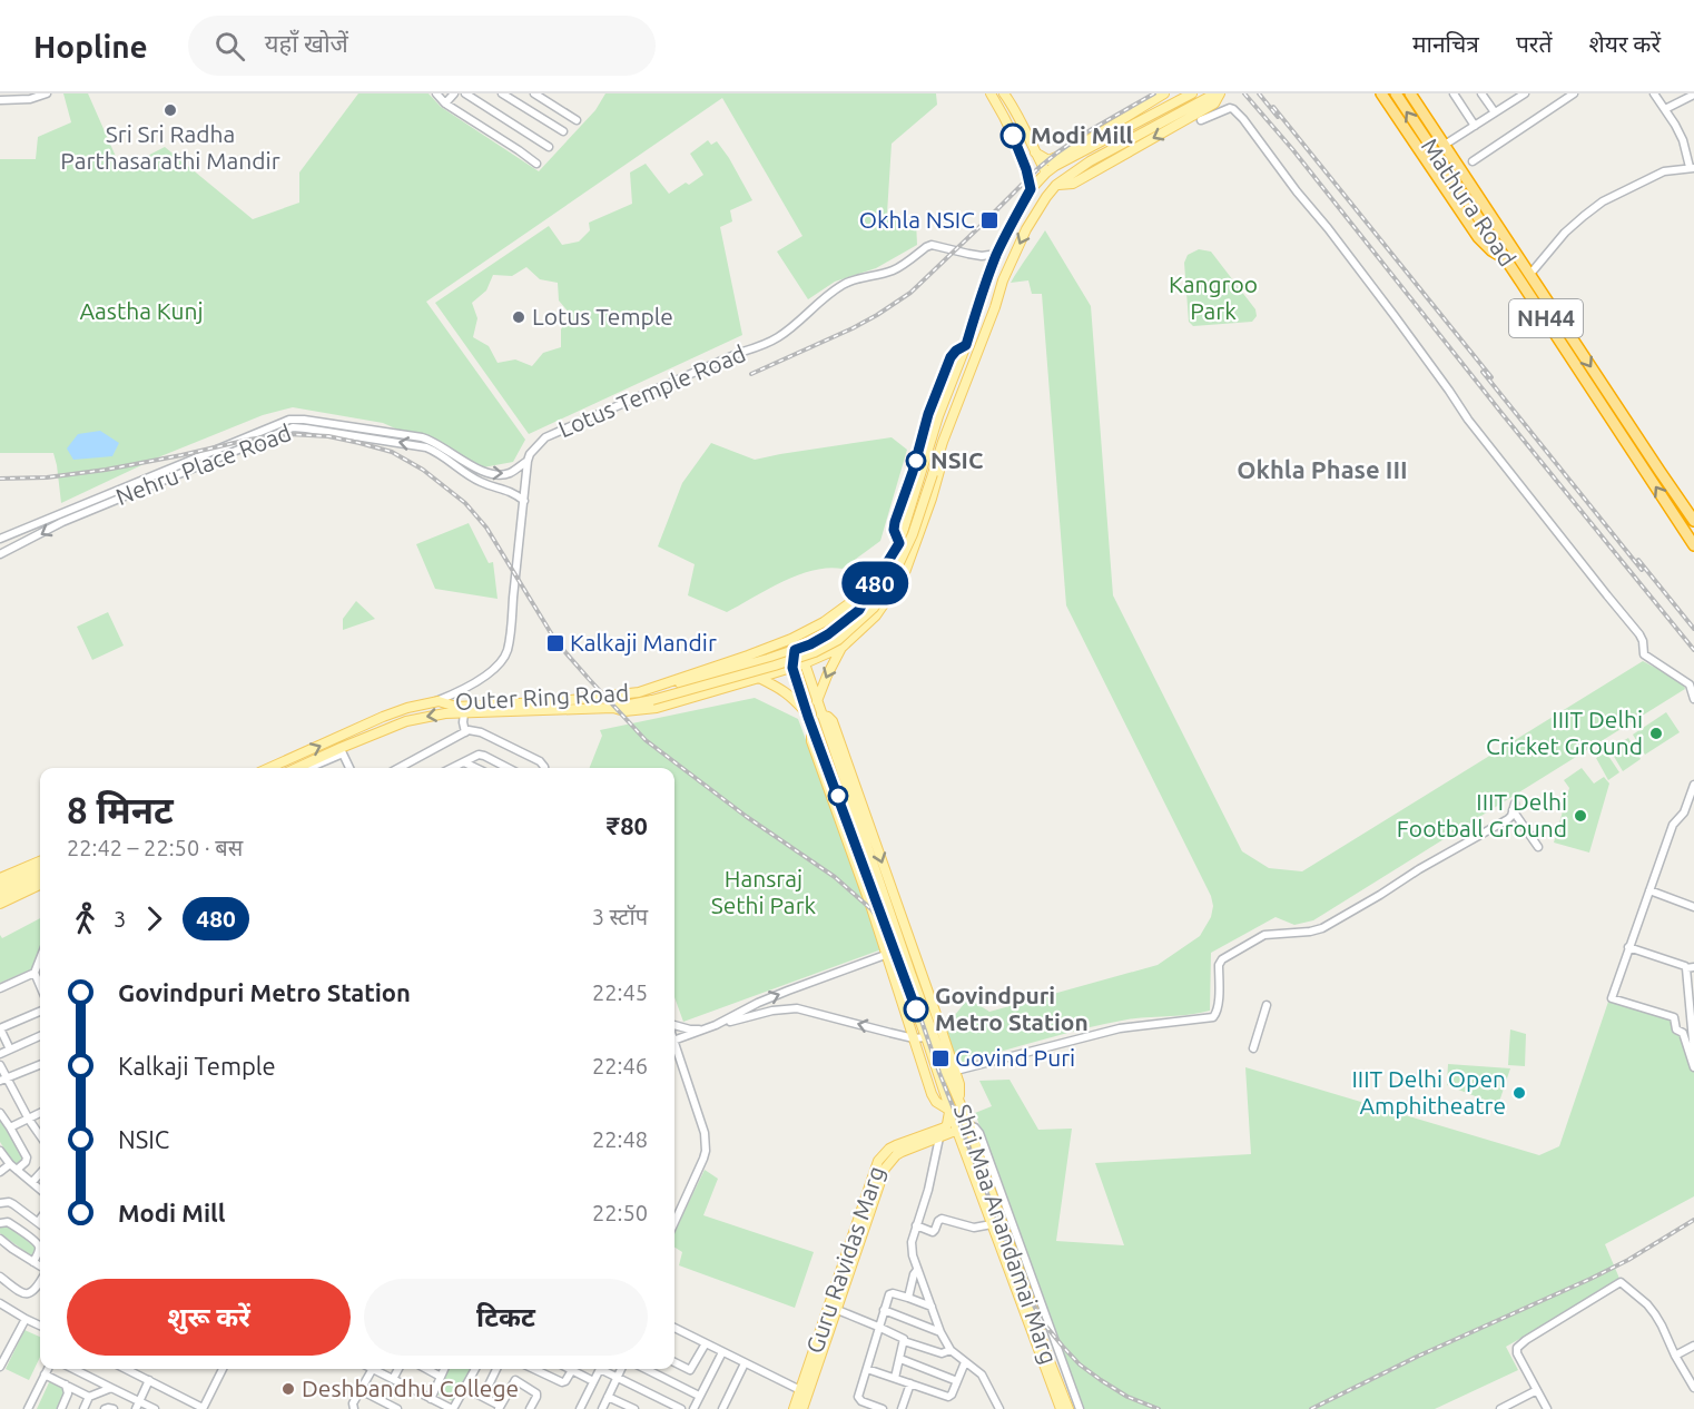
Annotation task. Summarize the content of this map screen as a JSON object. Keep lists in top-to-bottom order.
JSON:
{
  "streets": {
    "highway": ["Mathura Road", "NH44"],
    "main road": ["Outer Ring Road", "Shri Maa Anandamai Marg", "Guru Ravidas Marg"],
    "street": ["Lotus Temple Road", "Nehru Place Road"]
  },
  "crossings": [
    ["Lotus Temple Road", "Nehru Place Road"],
    ["Lotus Temple Road", "Outer Ring Road"],
    ["Shri Maa Anandamai Marg", "Guru Ravidas Marg"]
  ],
  "districts": ["Okhla Phase III"],
  "parks": ["Kangroo Park", "Aastha Kunj", "Hansraj Sethi Park"],
  "places": {
    "other": [
      "Sri Sri Radha Parthasarathi Mandir",
      "Modi Mill",
      "Lotus Temple",
      "NSIC",
      "IIIT Delhi Cricket Ground",
      "IIIT Delhi Football Ground",
      "Govindpuri Metro Station",
      "IIIT Delhi Open Amphitheatre",
      "Deshbandhu College"
    ],
    "transit": ["Okhla NSIC", "Kalkaji Mandir", "Govind Puri"]
  },
  "lines": ["bus line 480"],
  "page": {
    "header": "Hopline",
    "search": "यहाँ खोजें",
    "nav": ["मानचित्र", "परतें", "शेयर करें"],
    "on_map": "480",
    "heading": ["8 मिनट", "22:42 – 22:50 · बस", "₹80"],
    "legs": ["3", "480", "3 स्टॉप"],
    "list": [
      {
        "name": "Govindpuri Metro Station",
        "value": "22:45"
      },
      {
        "name": "Kalkaji Temple",
        "value": "22:46"
      },
      {
        "name": "NSIC",
        "value": "22:48"
      },
      {
        "name": "Modi Mill",
        "value": "22:50"
      }
    ],
    "buttons": ["शुरू करें", "टिकट"]
  }
}
